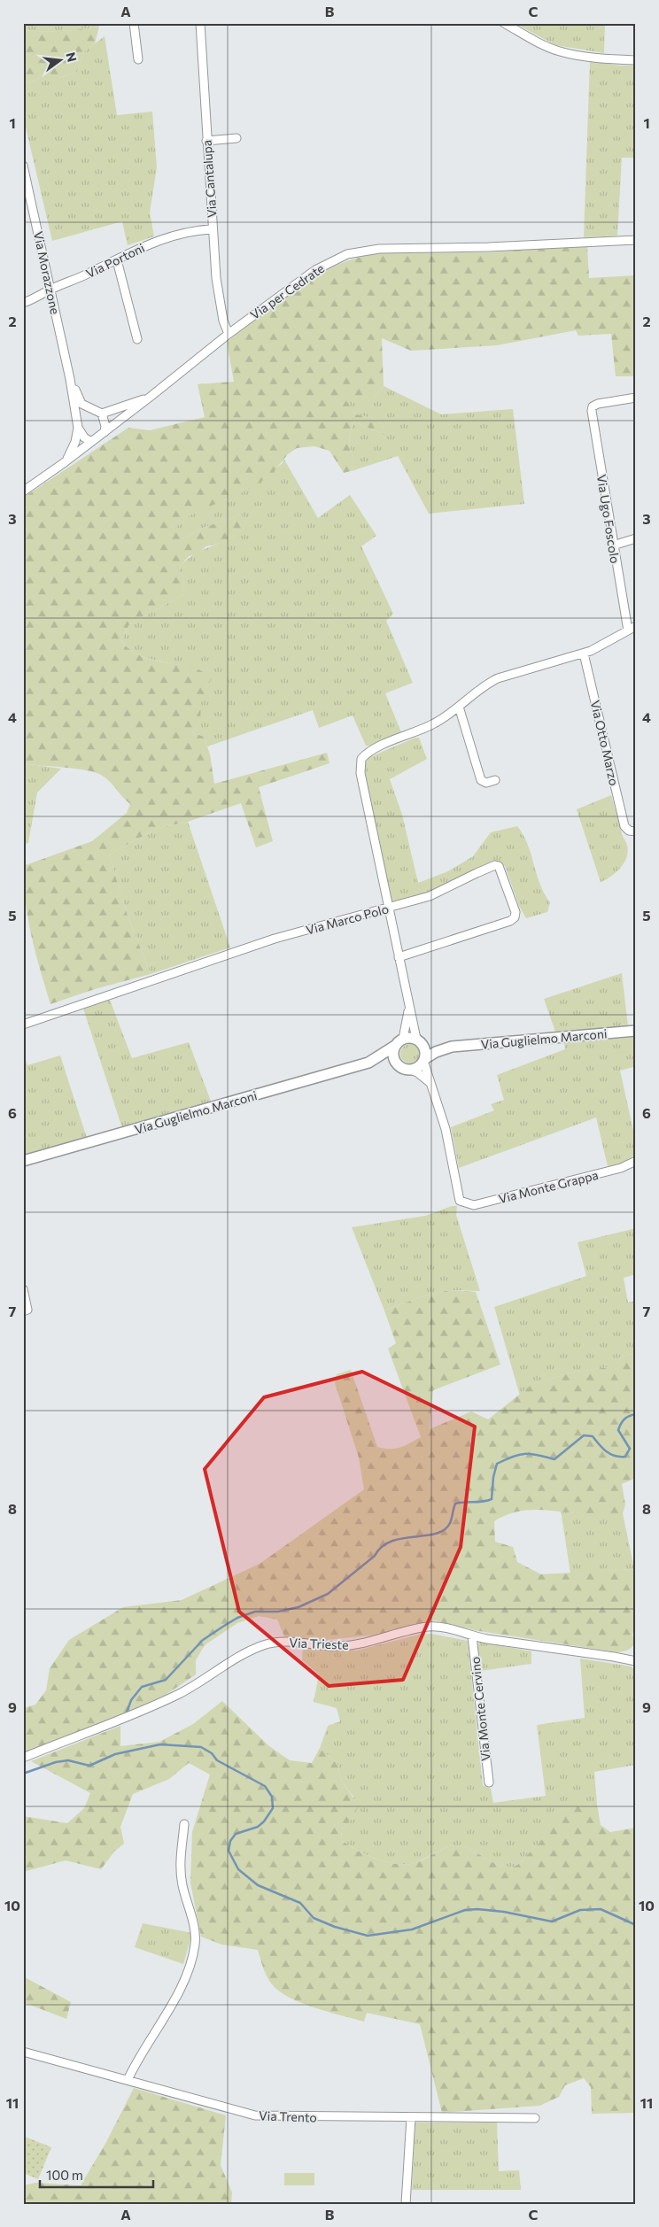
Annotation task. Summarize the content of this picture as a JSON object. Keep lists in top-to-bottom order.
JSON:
{
  "streets": {
    "street": [
      "Via Cantalupa",
      "Via Portoni",
      "Via Morazzone",
      "Via per Cedrate",
      "Via Ugo Foscolo",
      "Via Otto Marzo",
      "Via Marco Polo",
      "Via Guglielmo Marconi",
      "Via Monte Grappa",
      "Via Trieste",
      "Via Monte Cervino",
      "Via Trento"
    ]
  },
  "crossings": [
    ["Via Cantalupa", "Via Portoni"],
    ["Via Cantalupa", "Via per Cedrate"],
    ["Via Portoni", "Via Morazzone"],
    ["Via Morazzone", "Via per Cedrate"],
    ["Via Trieste", "Via Monte Cervino"]
  ],
  "scale_bar": "100 m",
  "north": "right",
  "grid": {
    "columns": ["A", "B", "C"],
    "rows": [
      "1",
      "2",
      "3",
      "4",
      "5",
      "6",
      "7",
      "8",
      "9",
      "10",
      "11"
    ]
  }
}
